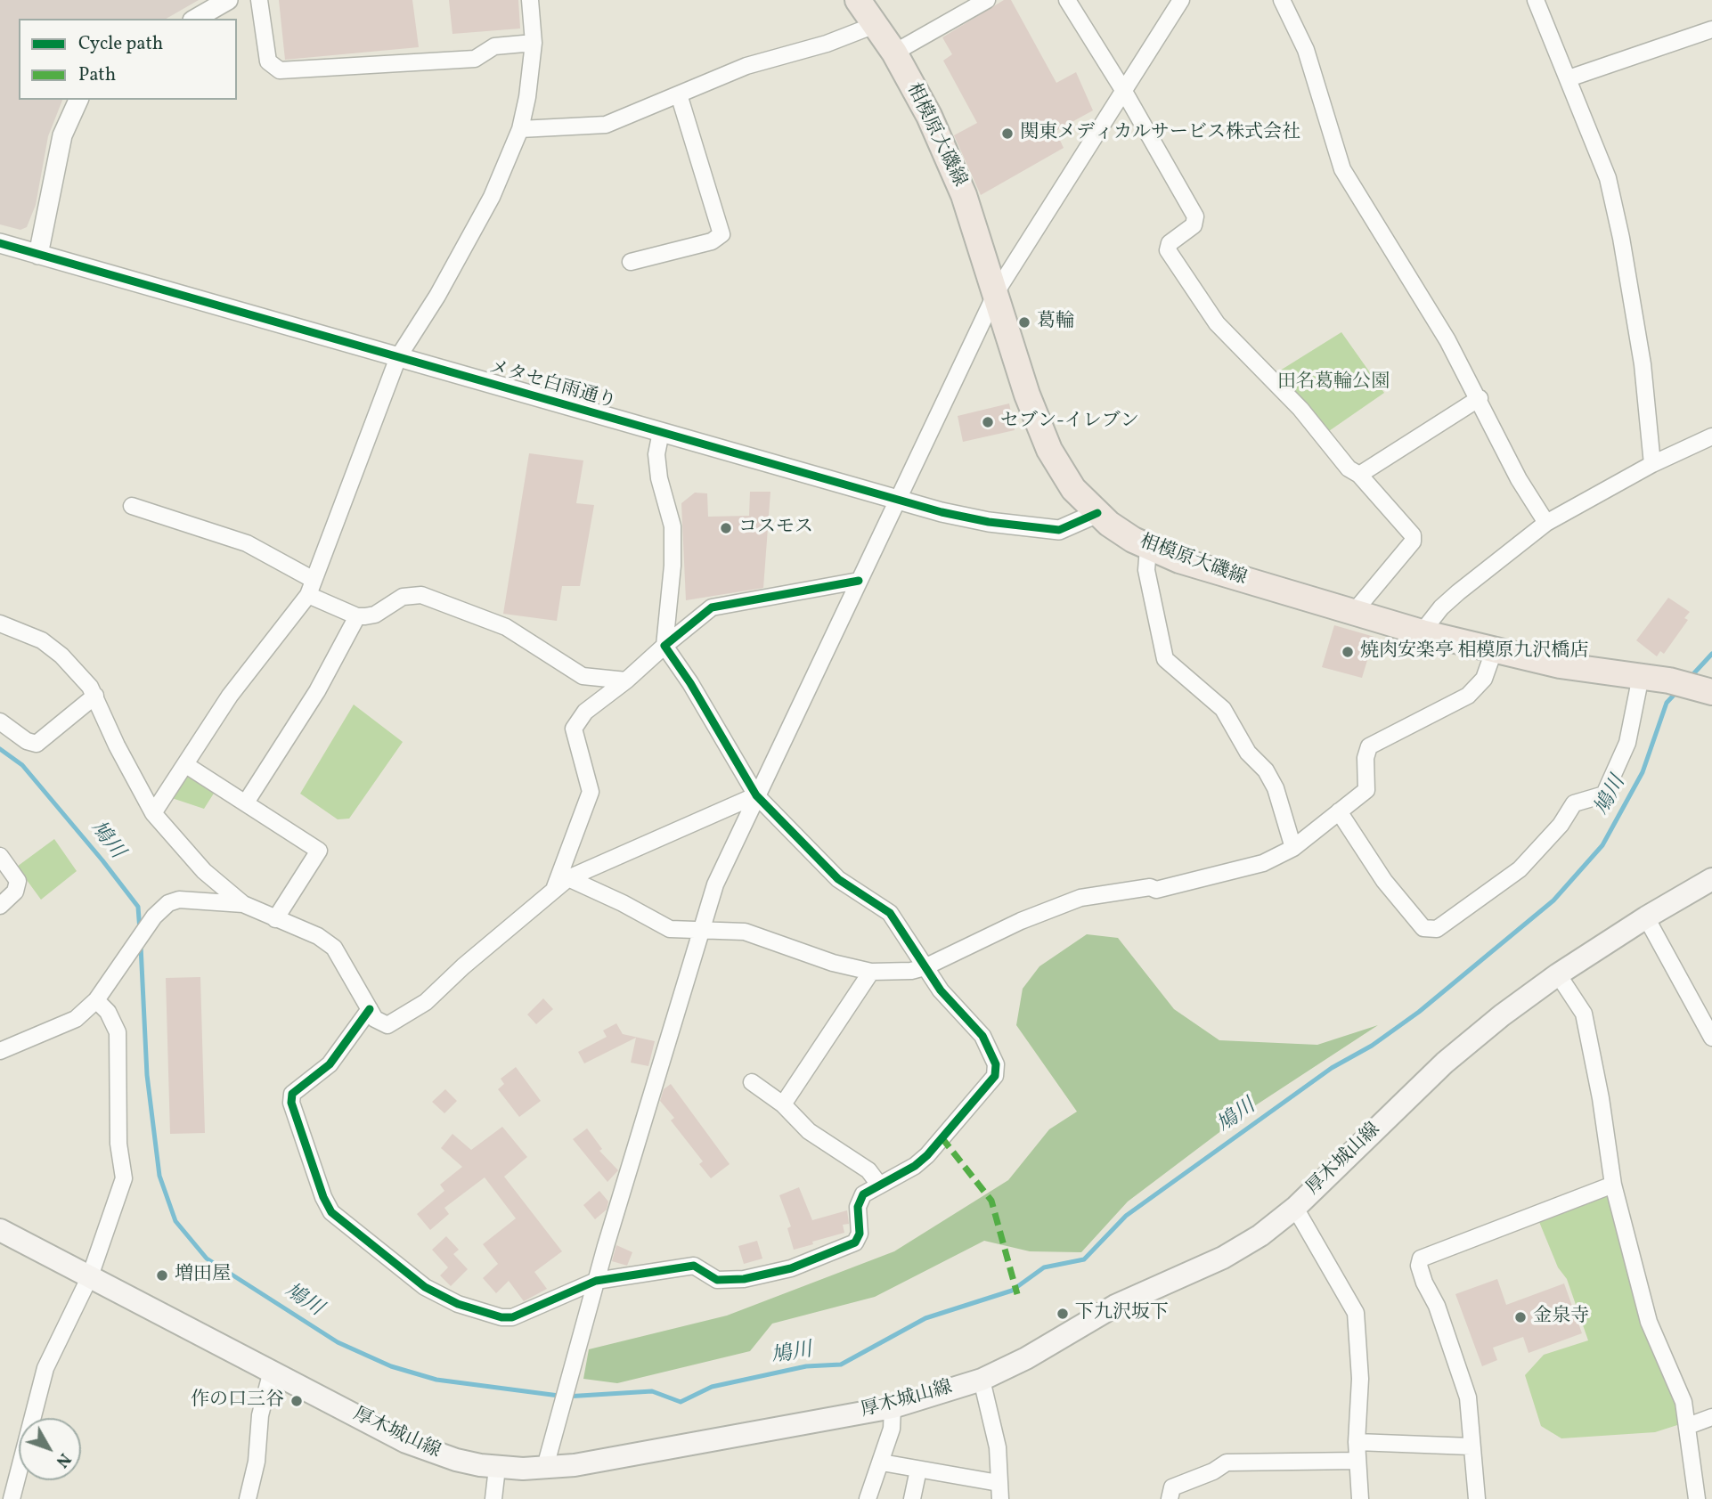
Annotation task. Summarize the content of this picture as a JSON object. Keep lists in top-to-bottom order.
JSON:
{
  "streets": {
    "main road": ["相模原大磯線", "厚木城山線"],
    "street": ["メタセ白雨通り"]
  },
  "crossings": [
    ["相模原大磯線", "メタセ白雨通り"]
  ],
  "water": ["鳩川"],
  "parks": ["田名葛輪公園"],
  "places": [
    "関東メディカルサービス株式会社",
    "葛輪",
    "セブン-イレブン",
    "コスモス",
    "焼肉安楽亭 相模原九沢橋店",
    "増田屋",
    "下九沢坂下",
    "金泉寺",
    "作の口三谷"
  ],
  "legend": ["Cycle path", "Path"],
  "north": "bottom right"
}
